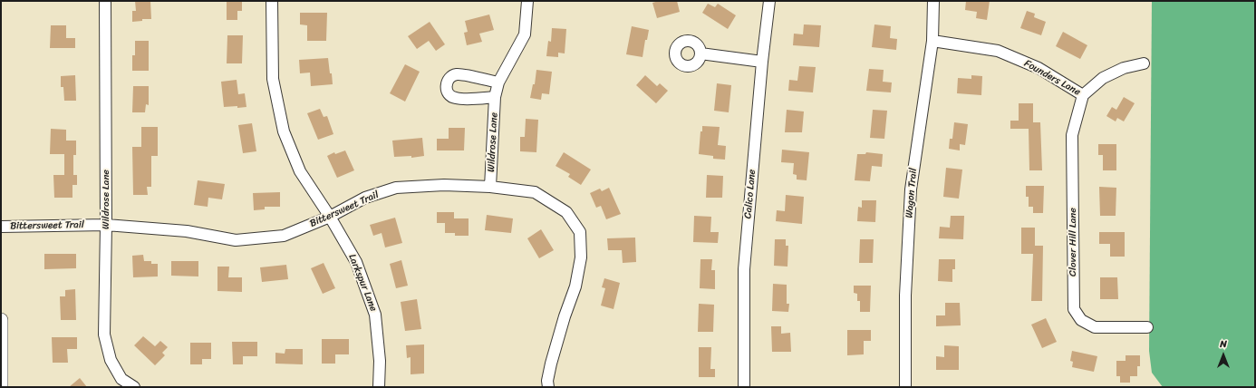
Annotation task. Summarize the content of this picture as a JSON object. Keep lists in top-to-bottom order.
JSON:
{
  "streets": {
    "street": [
      "Founders Lane",
      "Wildrose Lane",
      "Wagon Trail",
      "Calico Lane",
      "Bittersweet Trail",
      "Clover Hill Lane",
      "Larkspur Lane"
    ]
  },
  "crossings": [
    ["Founders Lane", "Wagon Trail"],
    ["Founders Lane", "Clover Hill Lane"],
    ["Wildrose Lane", "Bittersweet Trail"],
    ["Bittersweet Trail", "Larkspur Lane"]
  ],
  "north": "top"
}
